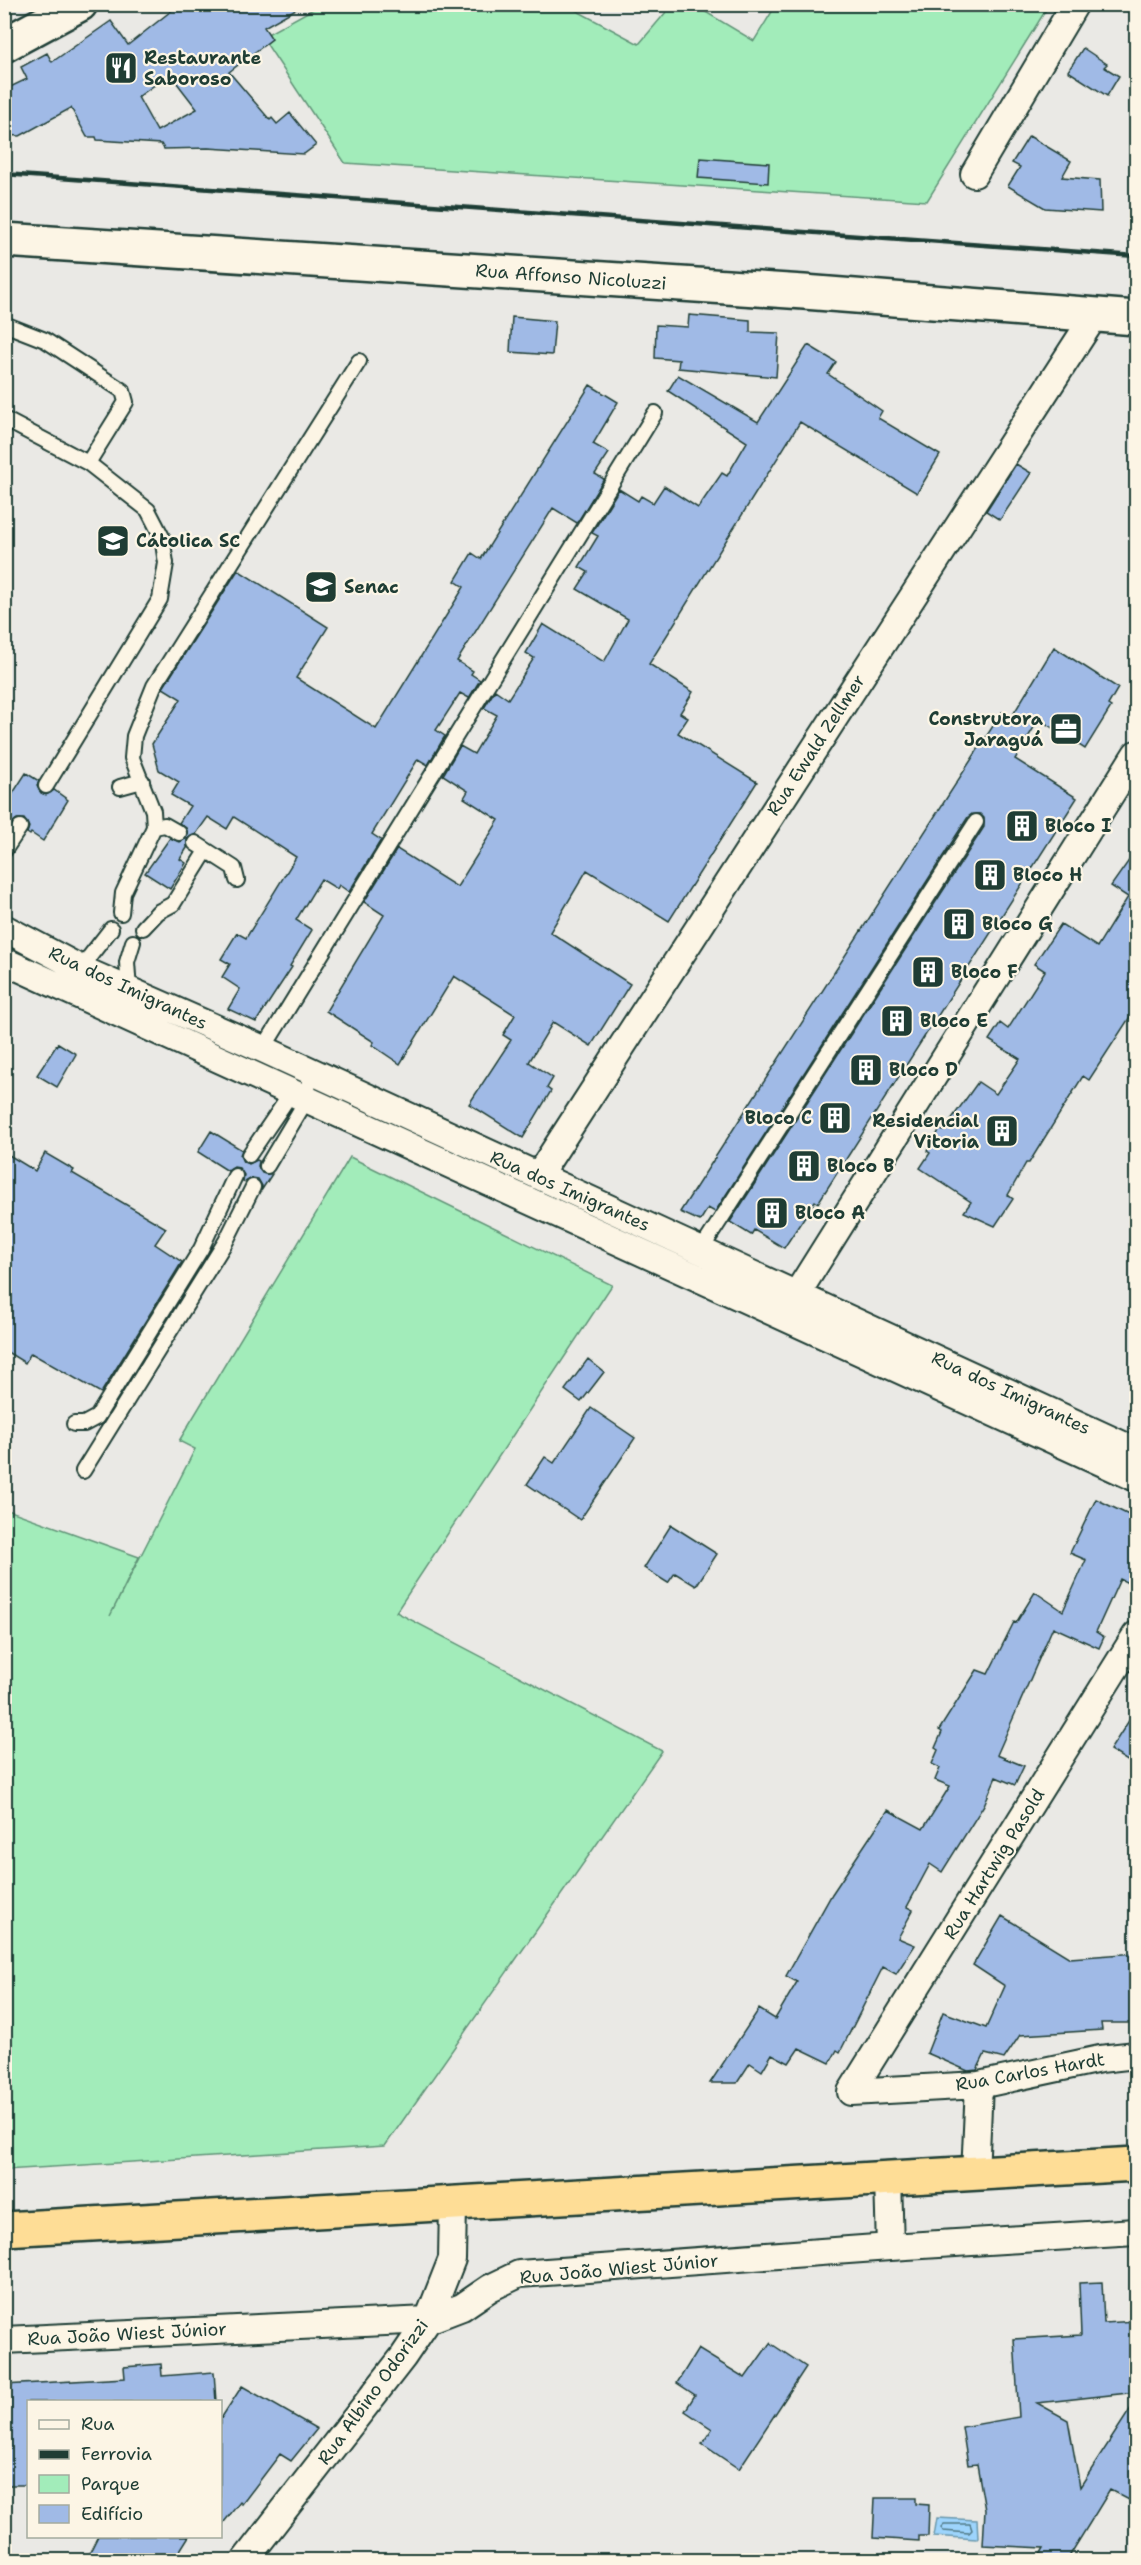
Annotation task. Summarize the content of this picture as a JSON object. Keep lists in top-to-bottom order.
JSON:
{
  "streets": {
    "street": [
      "Rua Affonso Nicoluzzi",
      "Rua Ewald Zellmer",
      "Rua dos Imigrantes",
      "Rua Hartwig Pasold",
      "Rua Carlos Hardt",
      "Rua João Wiest Júnior",
      "Rua Albino Odorizzi"
    ]
  },
  "crossings": [
    ["Rua Affonso Nicoluzzi", "Rua Ewald Zellmer"],
    ["Rua Ewald Zellmer", "Rua dos Imigrantes"],
    ["Rua Hartwig Pasold", "Rua Carlos Hardt"],
    ["Rua João Wiest Júnior", "Rua Albino Odorizzi"]
  ],
  "places": {
    "restaurant": ["Restaurante Saboroso"],
    "school or university": ["Cátolica SC", "Senac"],
    "office": ["Construtora Jaraguá"],
    "building": [
      "Bloco I",
      "Bloco H",
      "Bloco G",
      "Bloco F",
      "Bloco E",
      "Bloco D",
      "Bloco C",
      "Residencial Vitoria",
      "Bloco B",
      "Bloco A"
    ]
  },
  "legend": [
    "Rua",
    "Ferrovia",
    "Parque",
    "Edifício"
  ]
}
